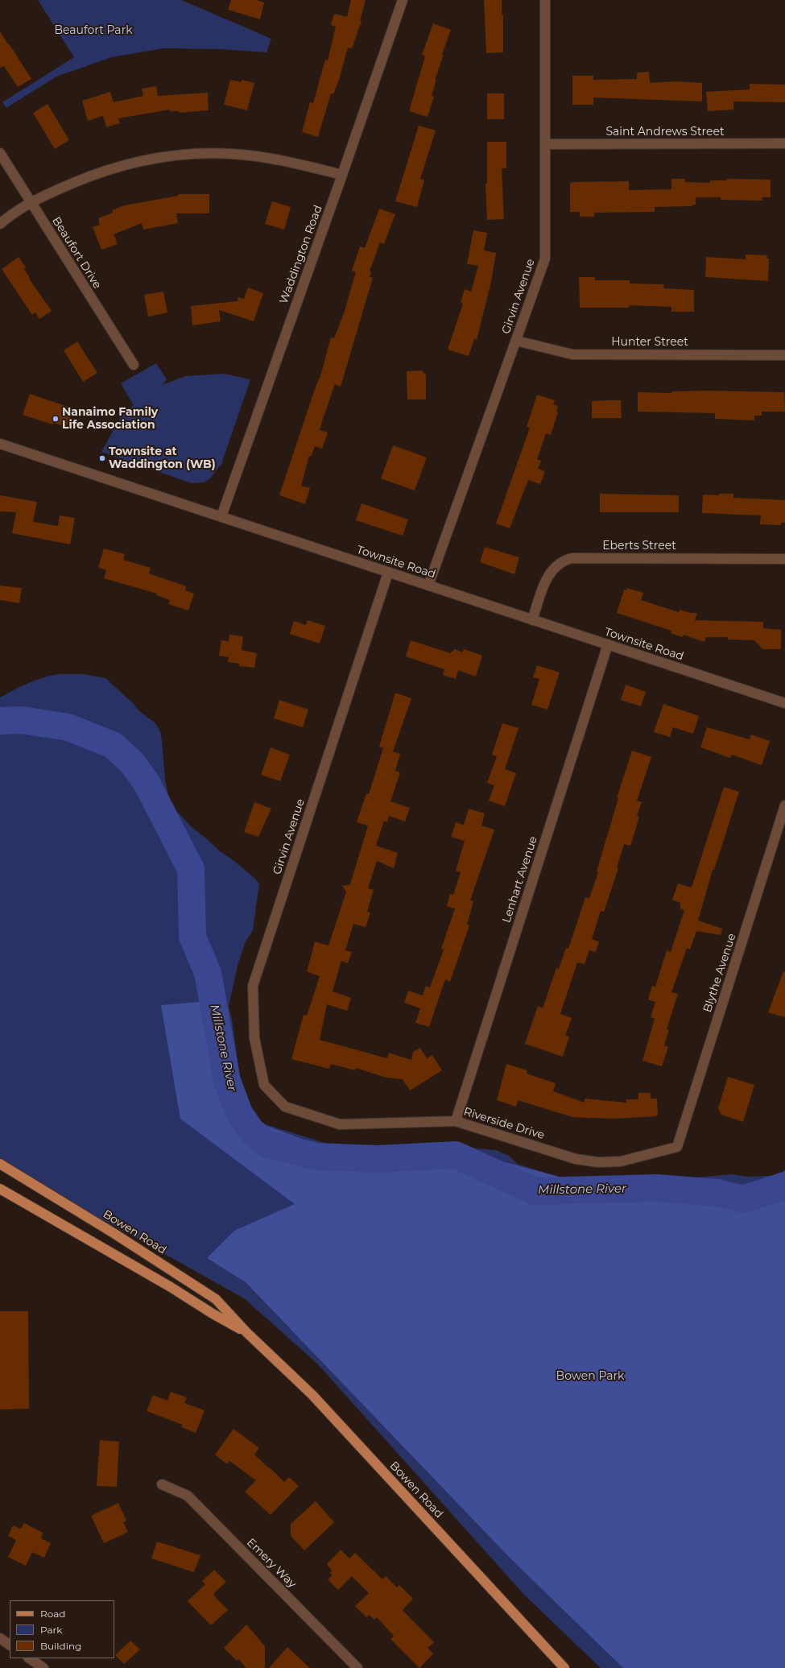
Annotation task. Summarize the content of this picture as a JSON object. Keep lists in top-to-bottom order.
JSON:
{
  "streets": {
    "main road": ["Bowen Road"],
    "street": [
      "Saint Andrews Street",
      "Beaufort Drive",
      "Waddington Road",
      "Girvin Avenue",
      "Hunter Street",
      "Eberts Street",
      "Townsite Road",
      "Lenhart Avenue",
      "Blythe Avenue",
      "Riverside Drive",
      "Emery Way"
    ]
  },
  "crossings": [
    ["Saint Andrews Street", "Girvin Avenue"],
    ["Waddington Road", "Townsite Road"],
    ["Girvin Avenue", "Hunter Street"],
    ["Girvin Avenue", "Townsite Road"],
    ["Girvin Avenue", "Riverside Drive"],
    ["Eberts Street", "Townsite Road"],
    ["Townsite Road", "Lenhart Avenue"],
    ["Lenhart Avenue", "Riverside Drive"],
    ["Blythe Avenue", "Riverside Drive"]
  ],
  "water": ["Millstone River"],
  "parks": ["Beaufort Park", "Bowen Park"],
  "places": ["Nanaimo Family Life Association", "Townsite at Waddington (WB)"],
  "legend": ["Road", "Park", "Building"]
}
